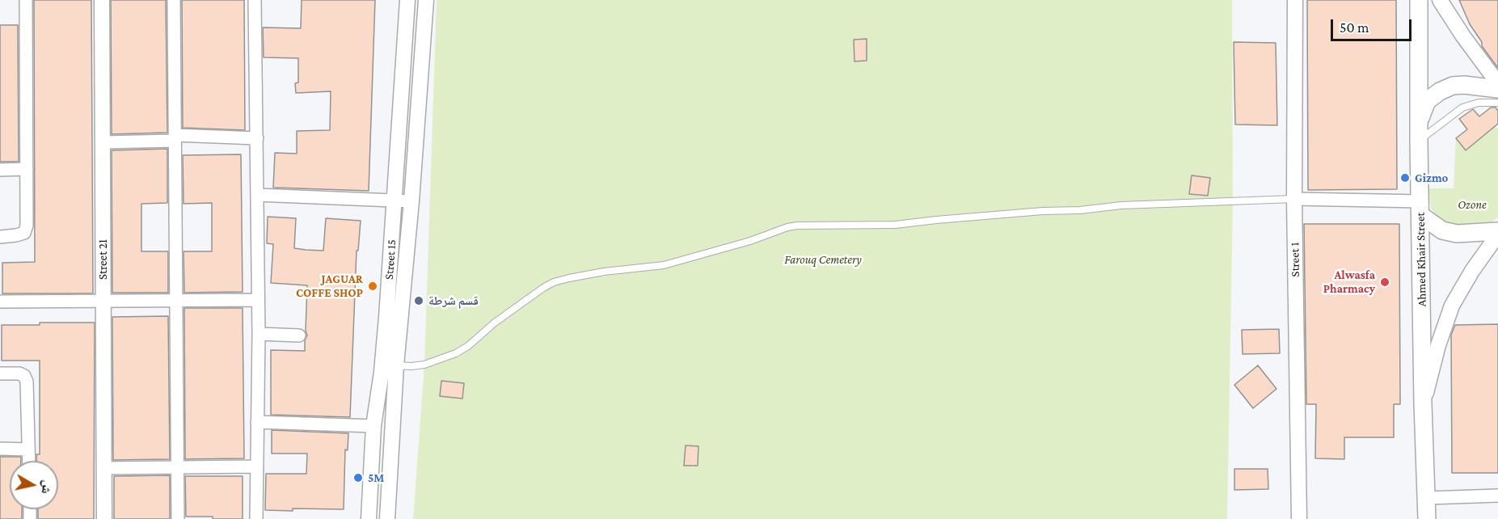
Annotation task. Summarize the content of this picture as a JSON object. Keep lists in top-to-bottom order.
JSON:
{
  "streets": {
    "main road": ["Ahmed Khair Street"],
    "street": ["Street 21", "Street 15", "Street 1"]
  },
  "parks": ["Ozone", "Farouq Cemetery"],
  "places": [
    "Gizmo",
    "Alwasfa Pharmacy",
    "JAGUAR COFFE SHOP",
    "قسم شرطة",
    "5M"
  ],
  "scale_bar": "50 m",
  "north": "right"
}
